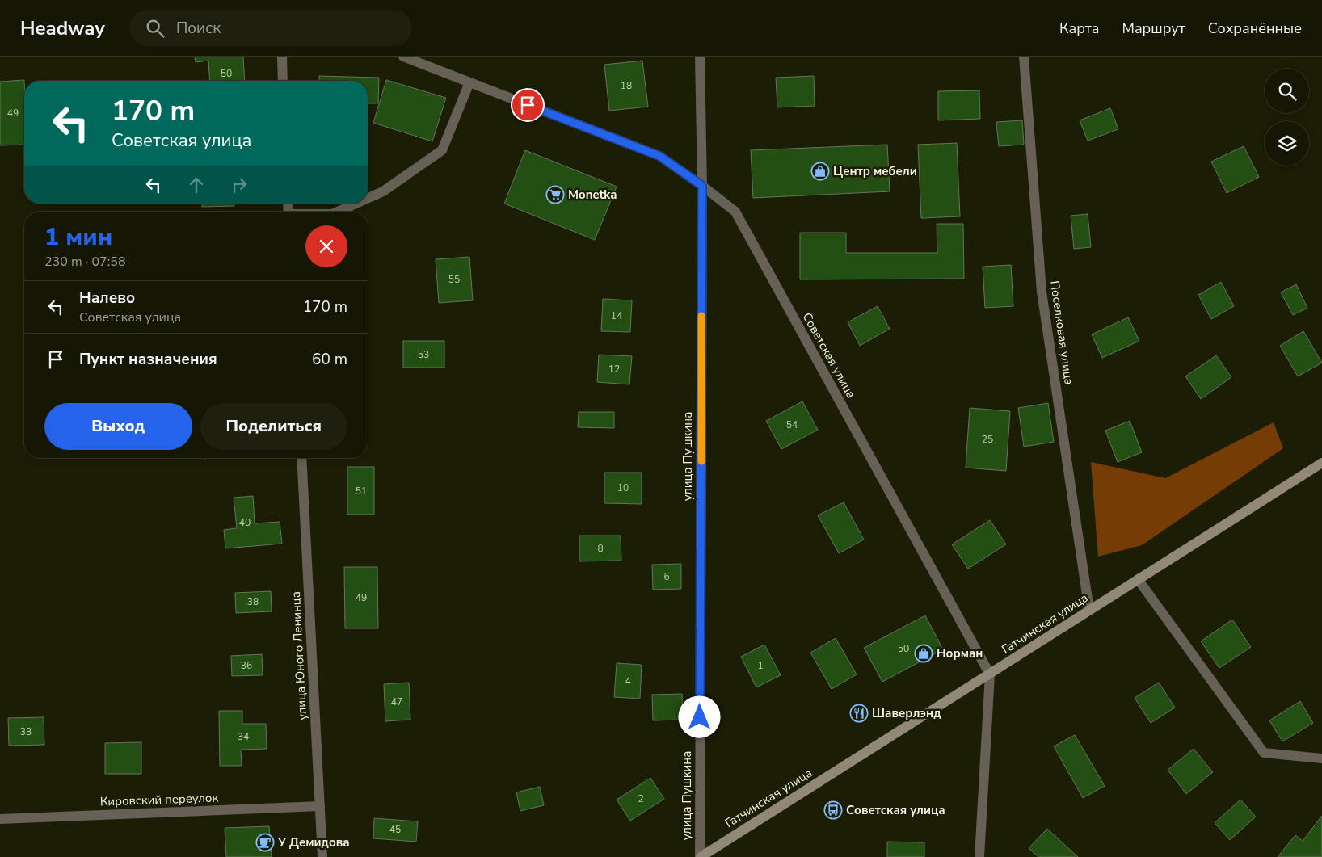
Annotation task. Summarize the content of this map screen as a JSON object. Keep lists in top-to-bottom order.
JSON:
{
  "streets": {
    "main road": ["Гатчинская улица"],
    "street": [
      "Поселковая улица",
      "Советская улица",
      "улица Пушкина",
      "улица Юного Ленинца",
      "Кировский переулок"
    ]
  },
  "crossings": [
    ["Поселковая улица", "Гатчинская улица"],
    ["Советская улица", "улица Пушкина"],
    ["Советская улица", "Гатчинская улица"],
    ["улица Пушкина", "Гатчинская улица"],
    ["улица Юного Ленинца", "Кировский переулок"]
  ],
  "places": {
    "shop": ["Центр мебели", "Норман"],
    "supermarket": ["Monetka"],
    "restaurant": ["Шаверлэнд"],
    "bus stop": ["Советская улица"],
    "cafe": ["У Демидова"]
  },
  "house_numbers": [
    "50",
    "18",
    "49",
    "55",
    "14",
    "53",
    "12",
    "54",
    "25",
    "10",
    "51",
    "40",
    "8",
    "6",
    "49",
    "38",
    "50",
    "36",
    "1",
    "4",
    "47",
    "33",
    "34",
    "2",
    "45"
  ],
  "page": {
    "header": "Headway",
    "search": "Поиск",
    "nav": ["Карта", "Маршрут", "Сохранённые"],
    "turn": ["170 m", "Советская улица"],
    "heading": ["1 мин", "230 m · 07:58"],
    "list": [
      {
        "name": "Налево",
        "note": "Советская улица",
        "value": "170 m"
      },
      {
        "name": "Пункт назначения",
        "value": "60 m"
      }
    ],
    "buttons": ["Выход", "Поделиться"]
  }
}
